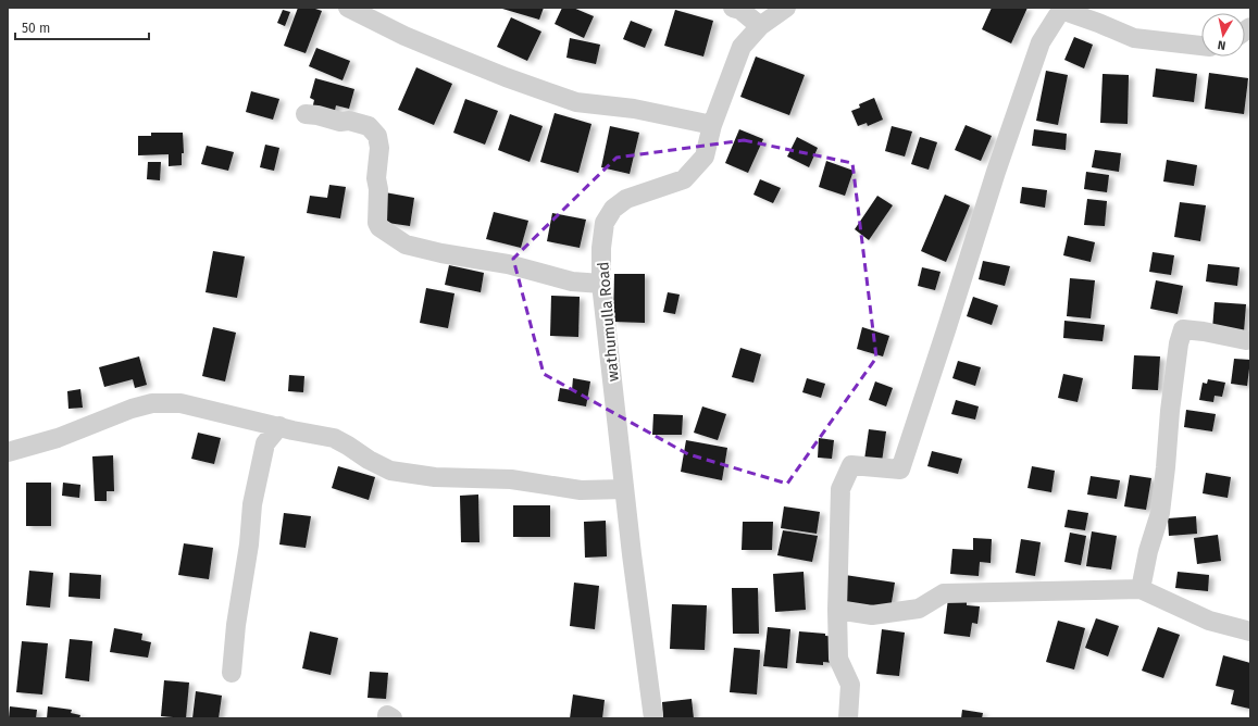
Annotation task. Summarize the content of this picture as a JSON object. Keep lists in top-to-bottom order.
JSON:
{
  "streets": {
    "street": ["wathumulla Road"]
  },
  "scale_bar": "50 m",
  "north": "bottom"
}
